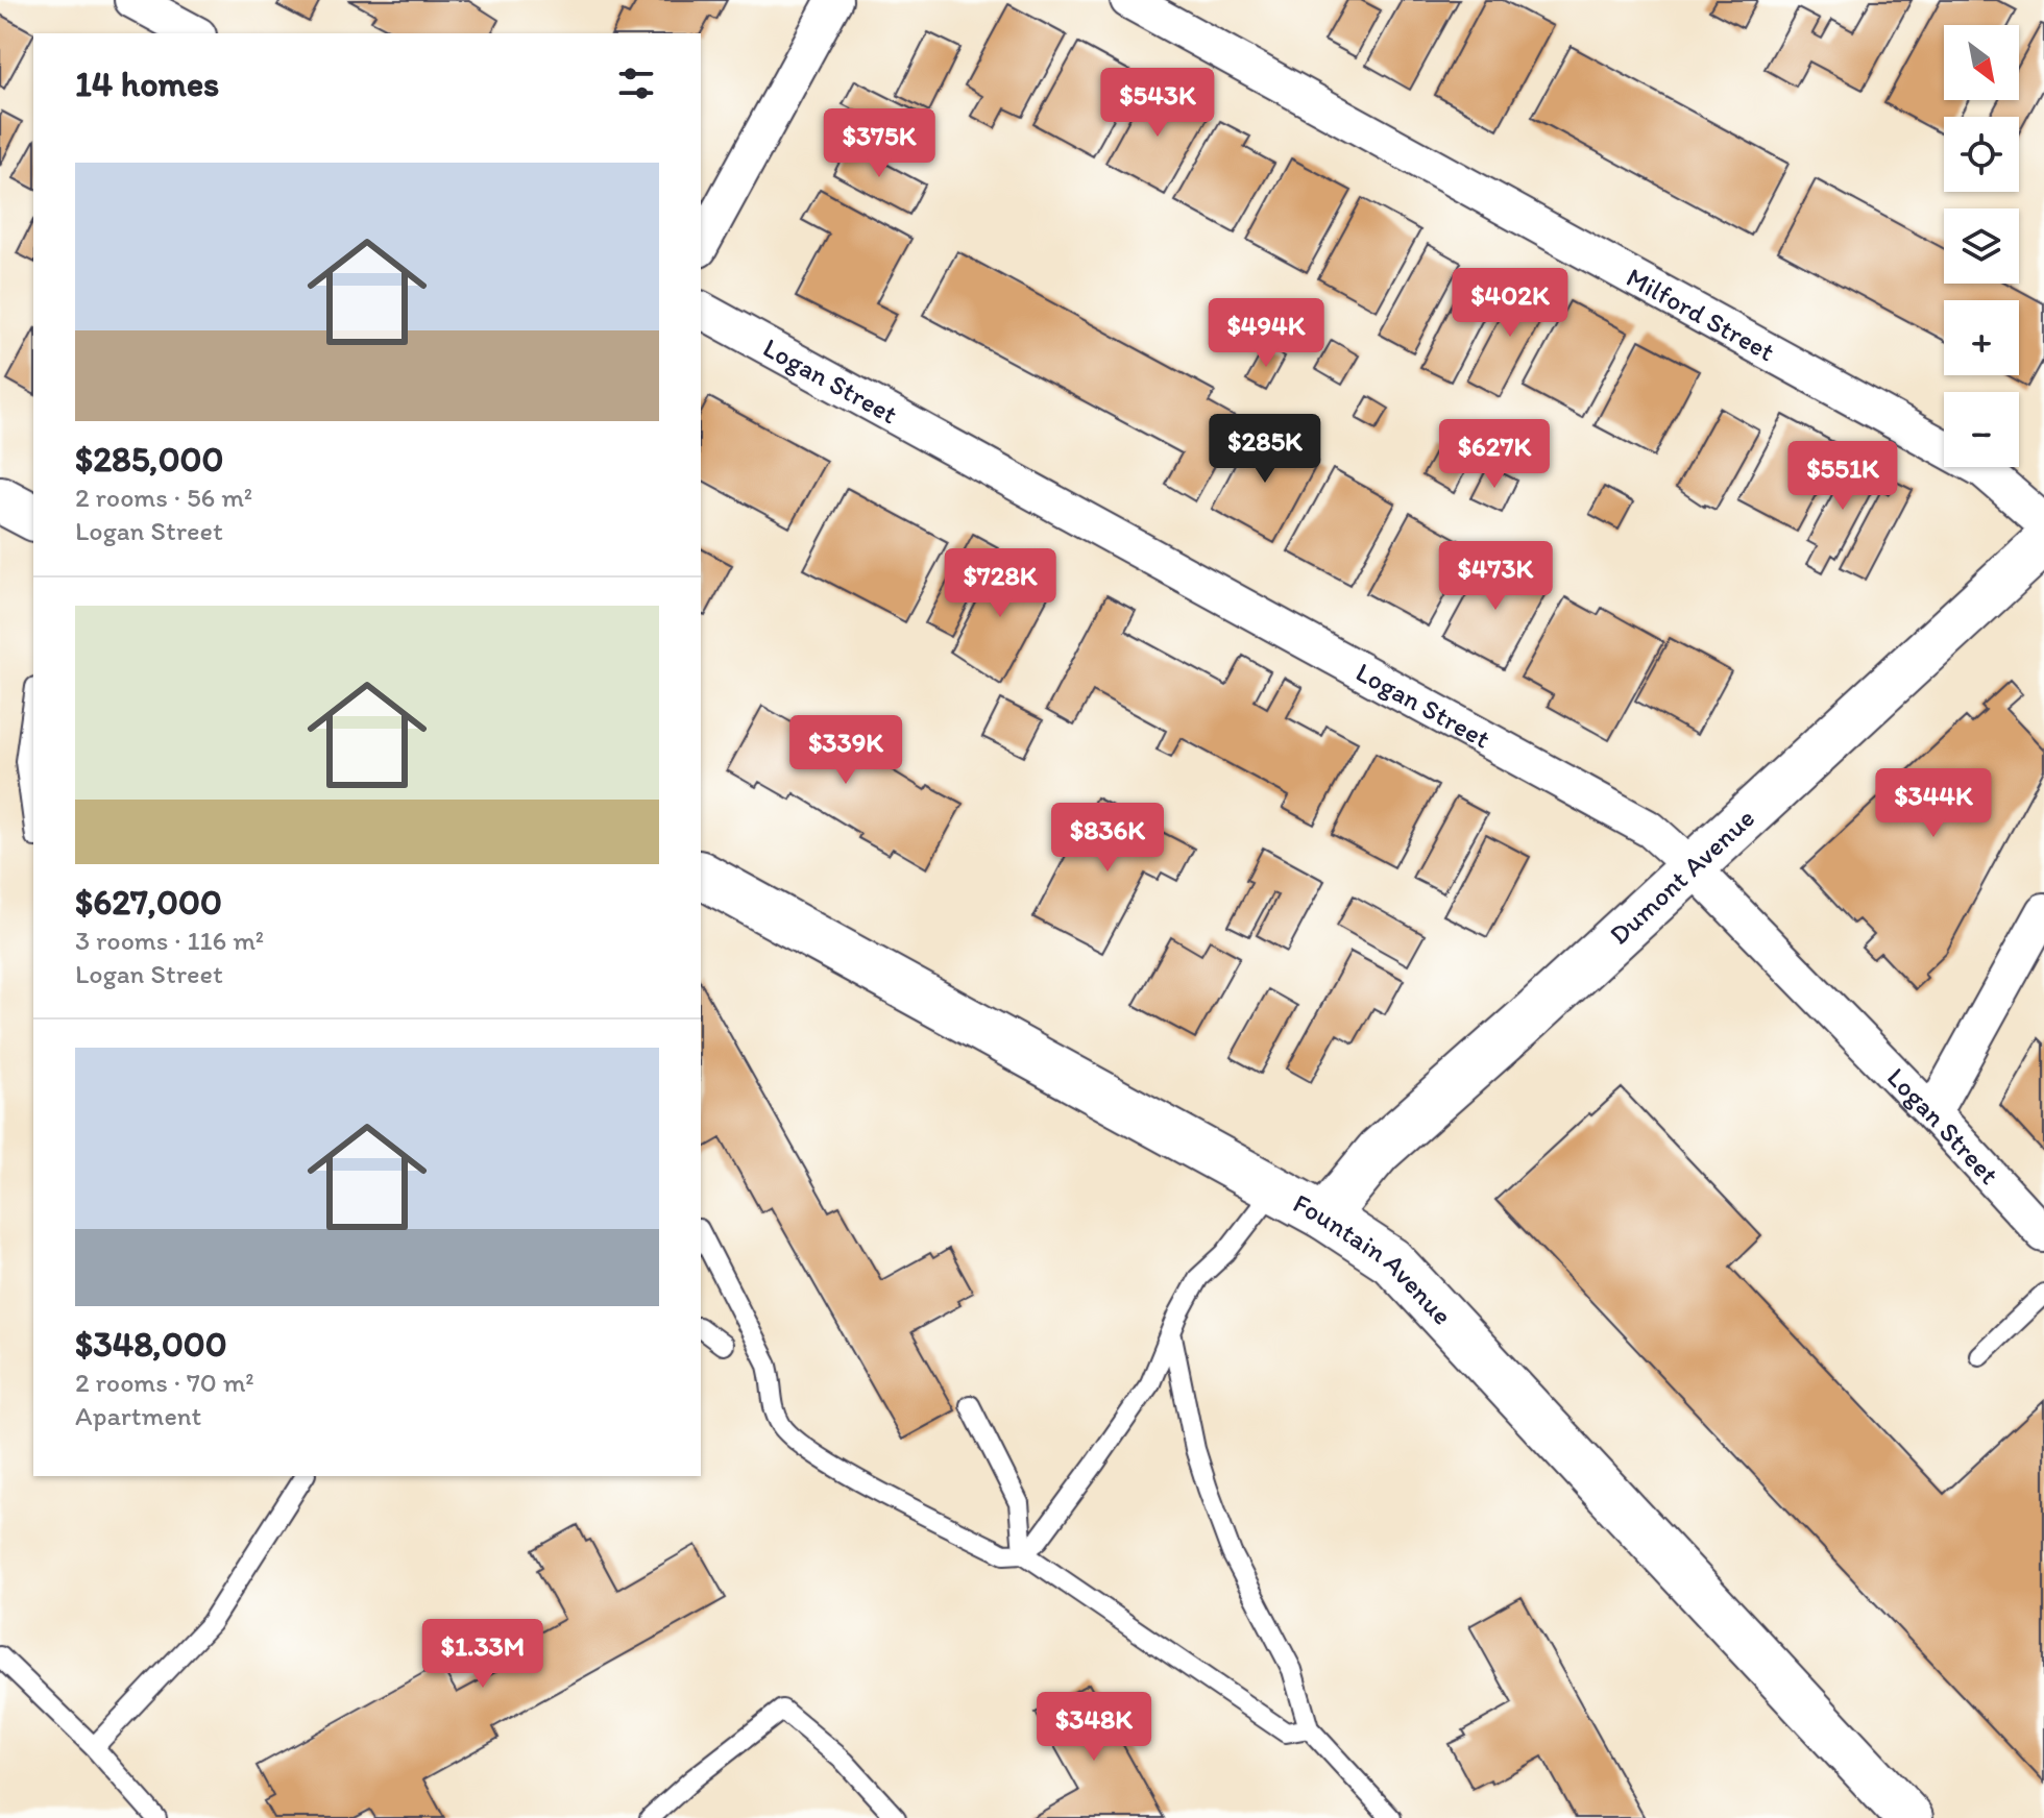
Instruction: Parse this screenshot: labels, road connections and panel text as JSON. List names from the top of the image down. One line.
{"streets":{"street":["Milford Street","Logan Street","Dumont Avenue","Fountain Avenue"]},"crossings":[["Logan Street","Dumont Avenue"],["Dumont Avenue","Fountain Avenue"]],"north":"bottom right","page":{"map_buttons":["+","−"],"heading":"14 homes","price":["$543K","$375K","$402K","$494K","$285K","$627K","$551K","$473K","$728K","$339K","$344K","$836K","$1.33M","$348K"],"list":[{"name":"$285,000","note":"2 rooms · 56 m² · Logan Street"},{"name":"$627,000","note":"3 rooms · 116 m² · Logan Street"},{"name":"$348,000","note":"2 rooms · 70 m² · Apartment"}]}}
